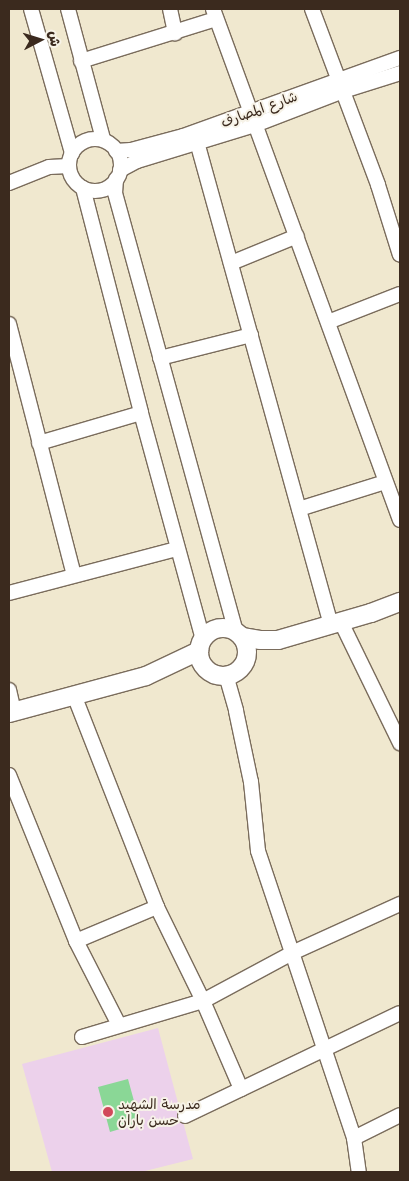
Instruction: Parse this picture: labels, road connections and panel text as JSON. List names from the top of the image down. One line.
{"streets":{"street":["شارع المصارف"]},"places":["مدرسة الشهيد حسن باران"],"north":"right"}
